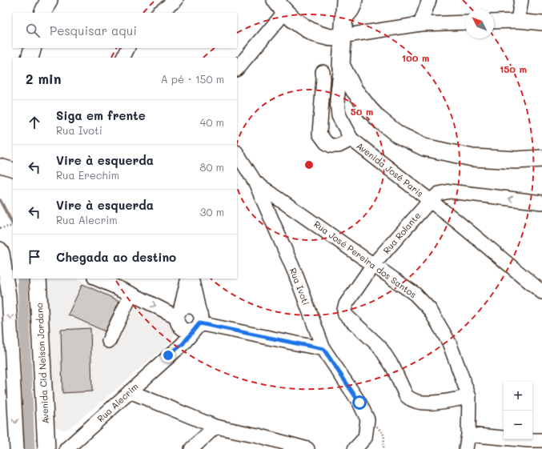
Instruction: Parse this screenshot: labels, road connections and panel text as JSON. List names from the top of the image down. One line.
{"streets":{"main road":["Avenida Cid Nelson Jordano"],"street":["Avenida José Paris","Rua Rolante","Rua José Pereira dos Santos","Rua Ivoti","Rua Alecrim"]},"crossings":[["Avenida José Paris","Rua Rolante"],["Rua Rolante","Rua José Pereira dos Santos"],["Rua José Pereira dos Santos","Rua Ivoti"]],"one_way":["Avenida José Paris"],"north":"top left","page":{"search":"Pesquisar aqui","heading":["2 min","A pé · 150 m"],"list":[["Siga em frente","Rua Ivoti","40 m"],["Vire à esquerda","Rua Erechim","80 m"],["Vire à esquerda","Rua Alecrim","30 m"],"Chegada ao destino"],"map_buttons":["+","−"]},"rings":["100 m","150 m","50 m"]}
